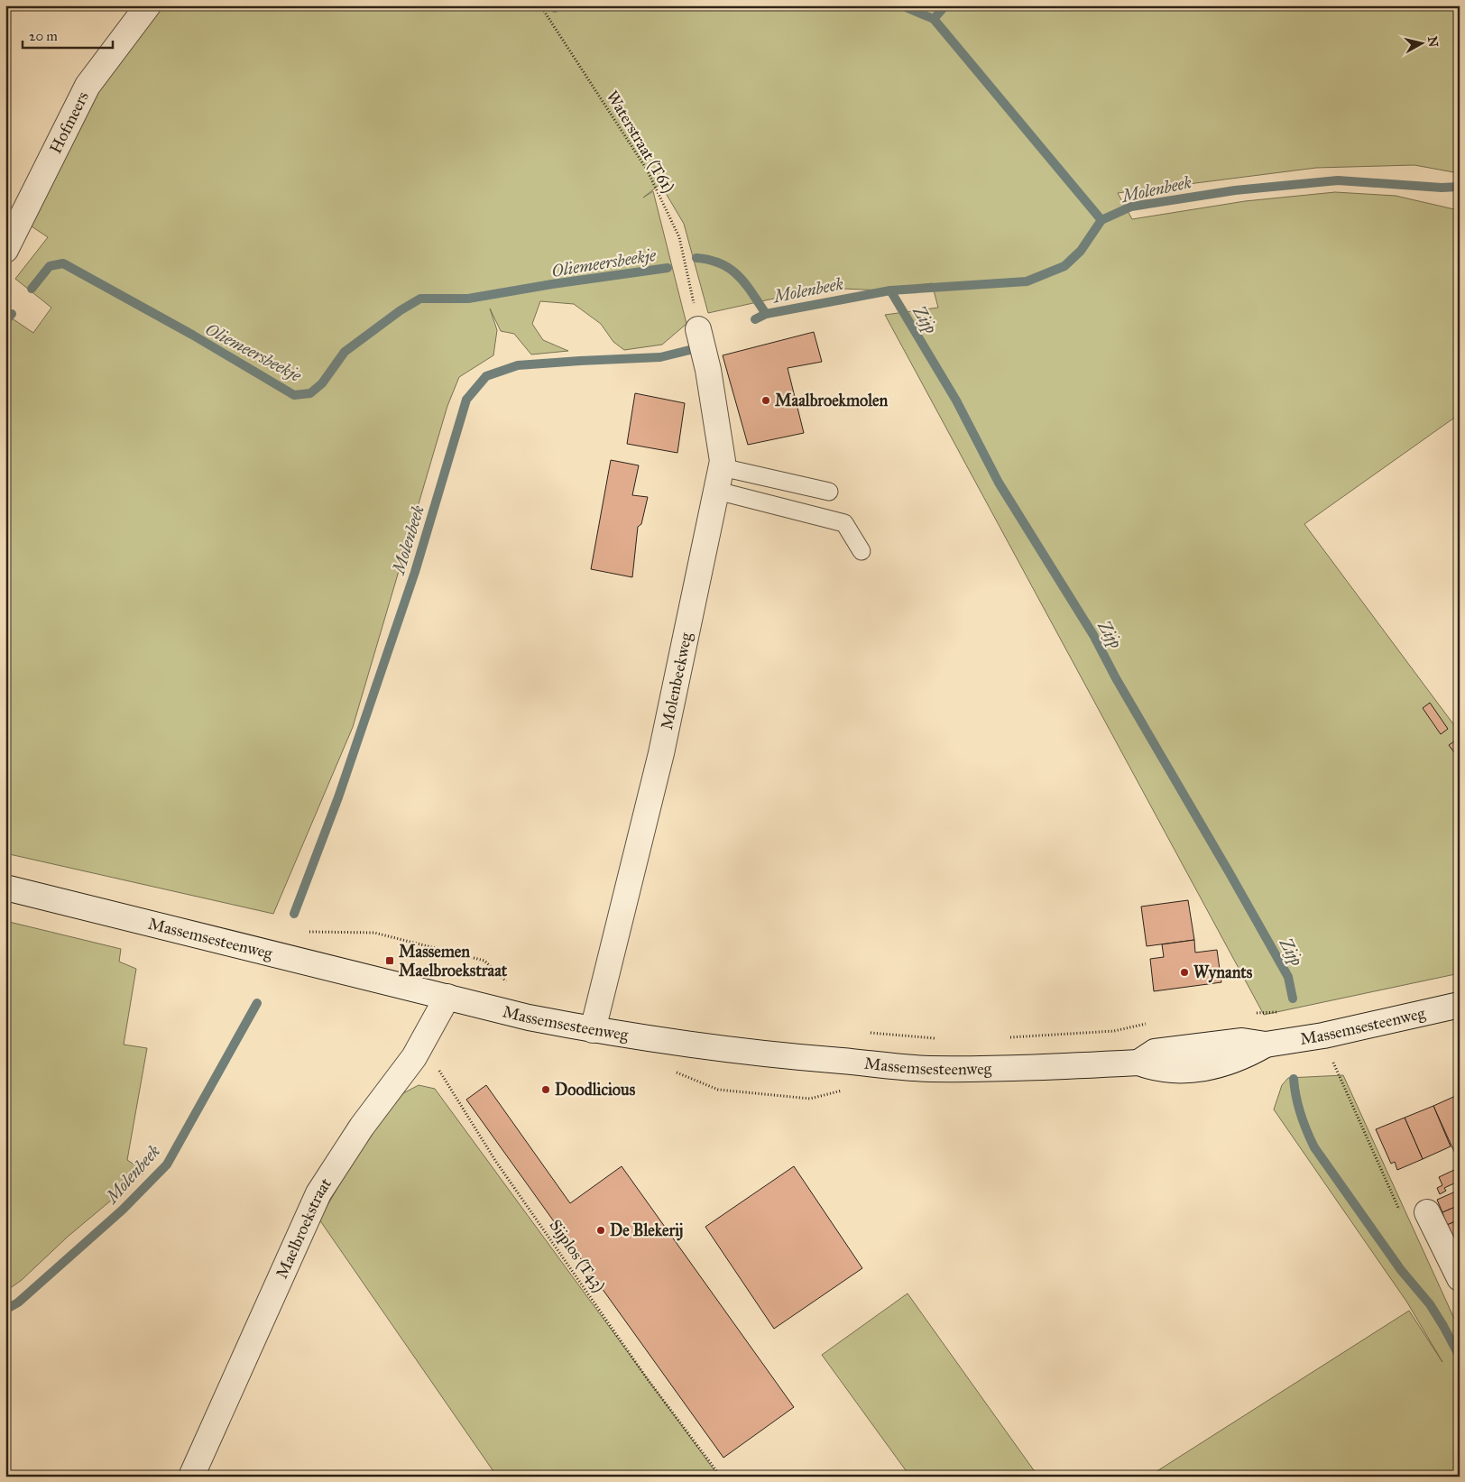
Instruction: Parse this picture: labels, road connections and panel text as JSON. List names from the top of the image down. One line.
{"streets":{"street":["Hofmeers","Molenbeekweg","Massemsesteenweg","Maelbroekstraat"],"path":["Waterstraat (T61)","Sijplos (T43)"]},"crossings":[["Waterstraat (T61)","Molenbeekweg"],["Molenbeekweg","Massemsesteenweg"],["Massemsesteenweg","Maelbroekstraat"],["Maelbroekstraat","Sijplos (T43)"]],"water":["Molenbeek","Oliemeersbeekje","Zijp"],"places":{"other":["Maalbroekmolen","Wynants","Doodlicious","De Blekerij"],"transit":["Massemen Maelbroekstraat"]},"scale_bar":"20 m","north":"right"}
